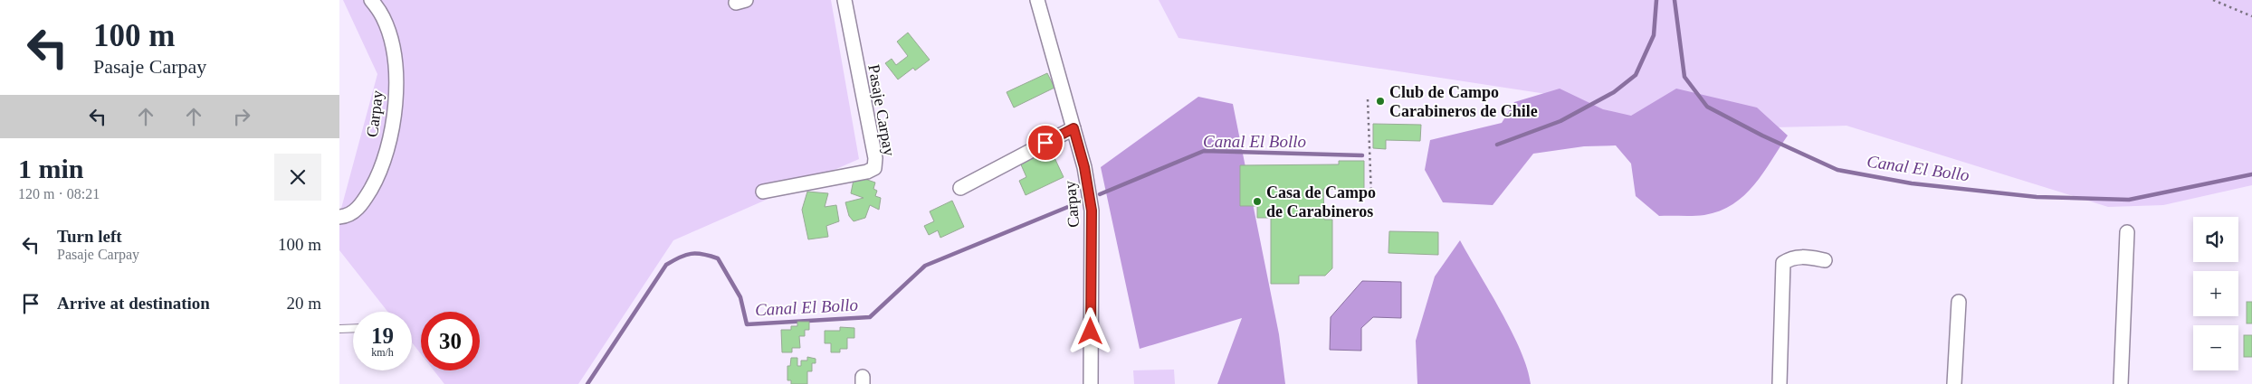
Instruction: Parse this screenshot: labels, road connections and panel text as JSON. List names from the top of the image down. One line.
{"streets":{"street":["Pasaje Carpay","Carpay"]},"water":["Canal El Bollo"],"places":["Club de Campo Carabineros de Chile","Casa de Campo de Carabineros"],"page":{"turn":["100 m","Pasaje Carpay"],"heading":["1 min","120 m · 08:21"],"list":[{"name":"Turn left","note":"Pasaje Carpay","value":"100 m"},{"name":"Arrive at destination","value":"20 m"}],"map_buttons":["+","−"],"speed":"19 km/h","limit":"30"}}
